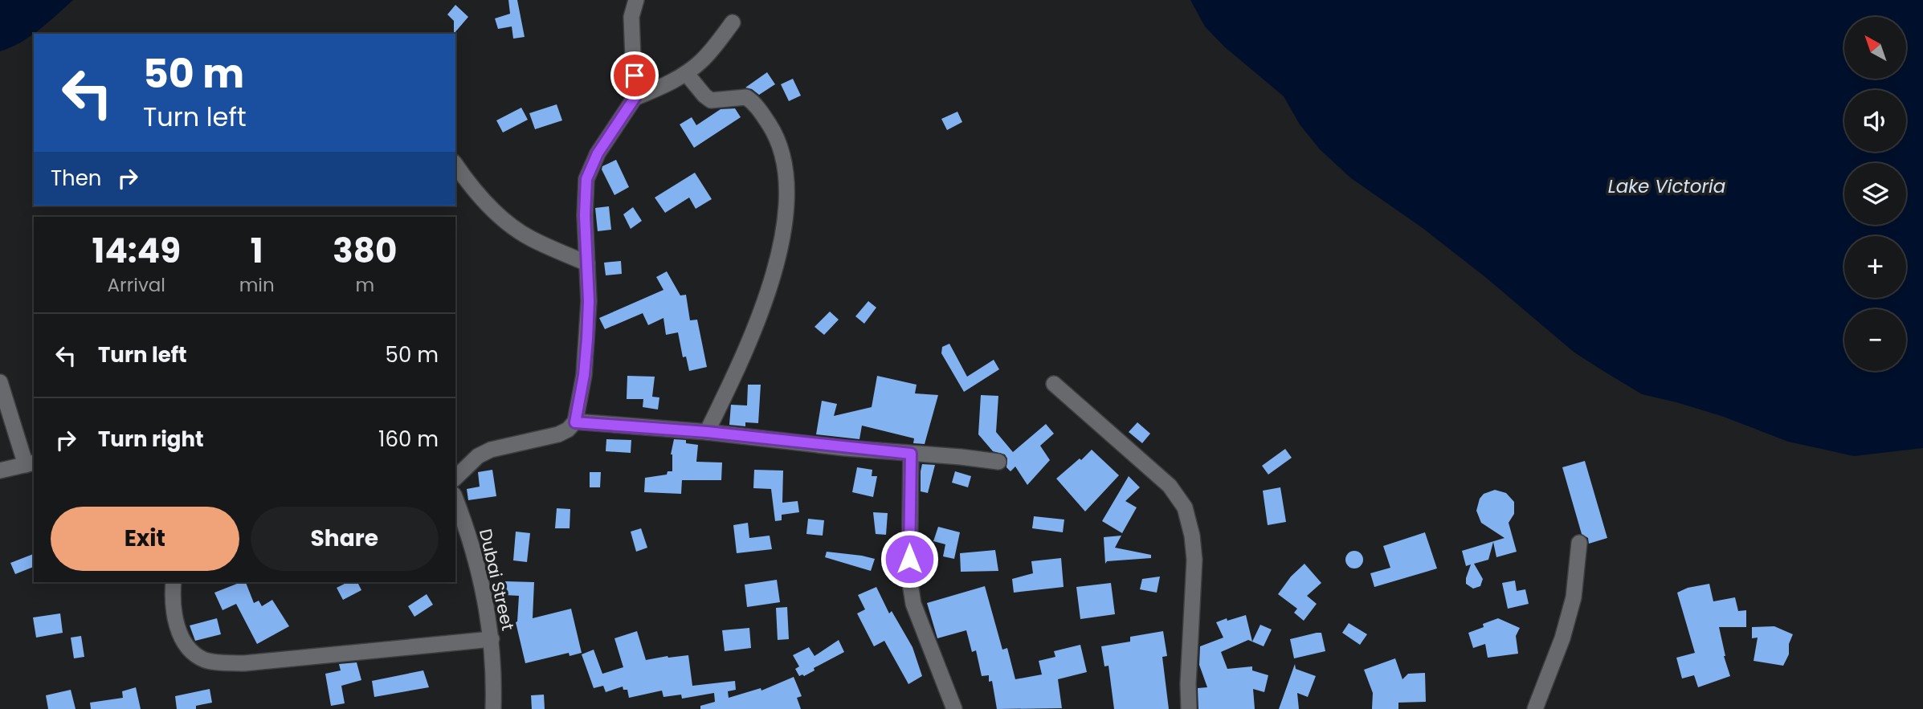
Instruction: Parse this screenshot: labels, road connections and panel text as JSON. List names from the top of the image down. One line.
{"streets":{"street":["Dubai Street"]},"water":["Lake Victoria"],"north":"top left","page":{"map_buttons":["+","−"],"turn":["50 m","Turn left"],"then":"Then","eta":["14:49","Arrival","1","min","380","m"],"list":[{"name":"Turn left","value":"50 m"},{"name":"Turn right","value":"160 m"}],"buttons":["Exit","Share"]}}
